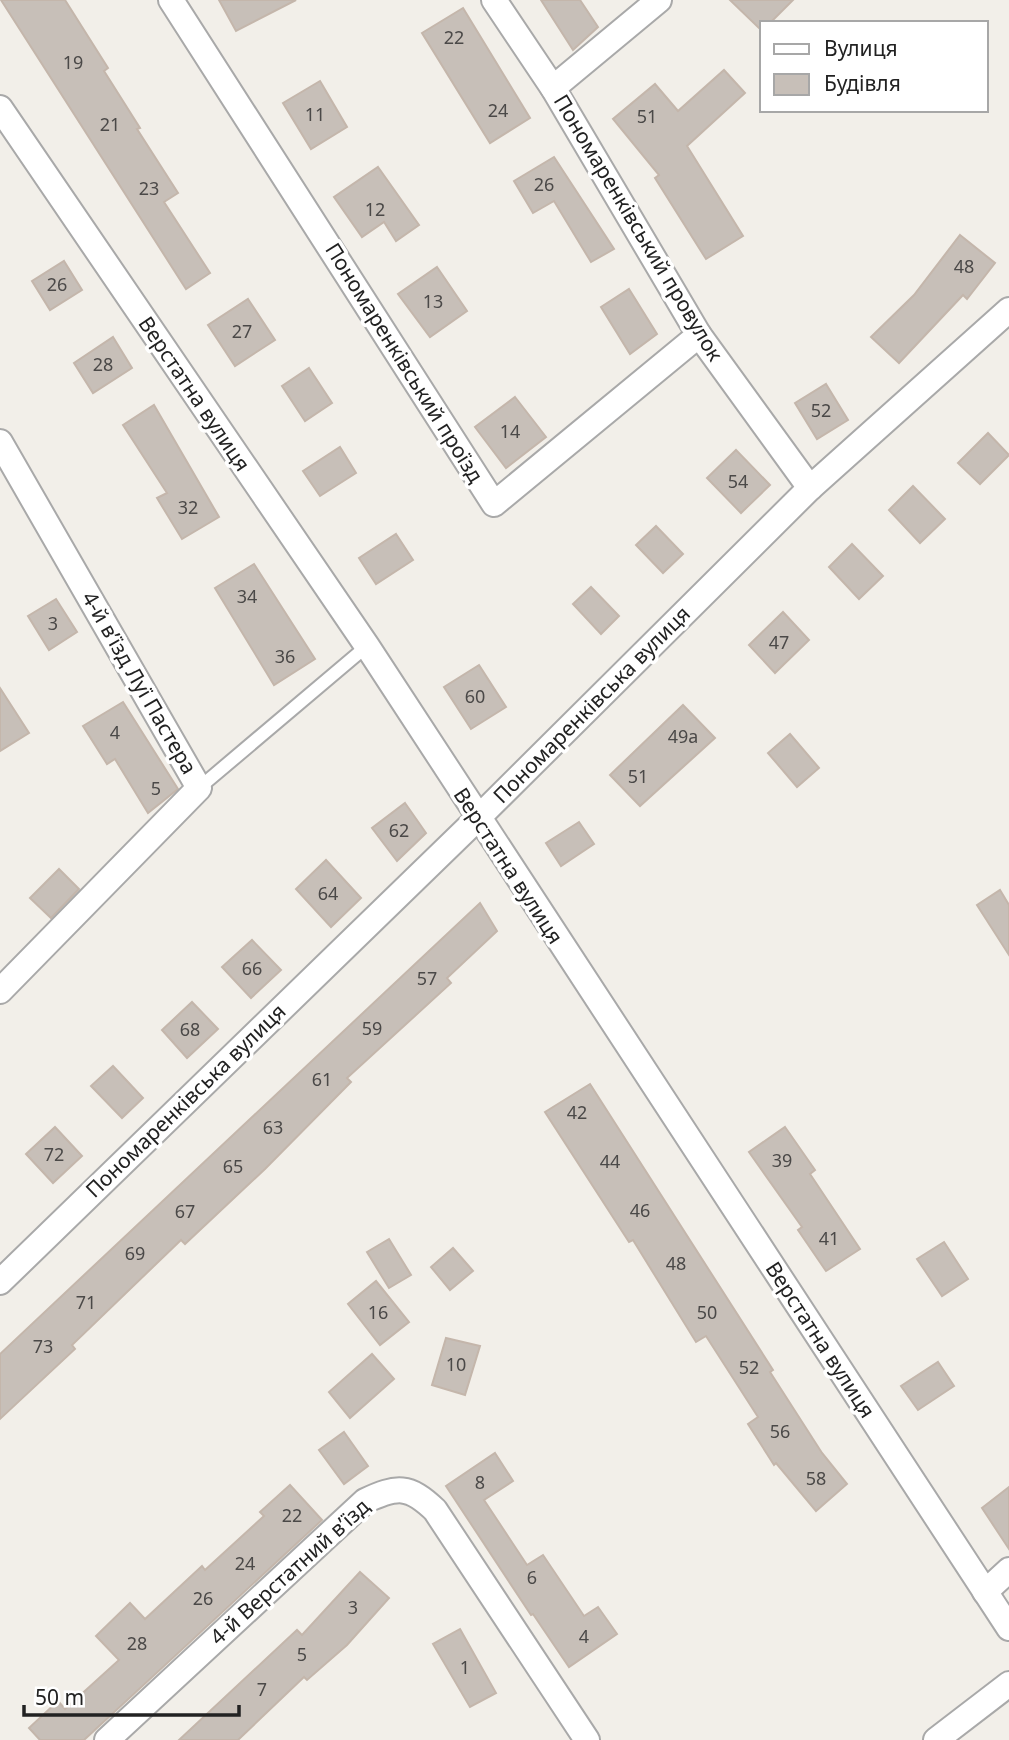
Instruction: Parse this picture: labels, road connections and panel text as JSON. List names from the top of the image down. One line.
{"streets":{"street":["Пономаренківський провулок","Пономаренківський проїзд","Верстатна вулиця","4-й в’їзд Луї Пастера","Пономаренківська вулиця","4-й Верстатний в’їзд"]},"crossings":[["Пономаренківський провулок","Пономаренківський проїзд"],["Пономаренківський провулок","Пономаренківська вулиця"],["Верстатна вулиця","Пономаренківська вулиця"]],"house_numbers":["22","19","24","11","51","21","26","23","12","48","26","13","27","28","52","14","54","32","34","3","47","36","60","4","49а","51","5","62","64","66","57","59","68","61","42","63","72","39","44","65","46","67","41","69","48","71","16","50","73","10","52","56","58","8","22","24","6","26","3","4","28","5","1","7"],"legend":["Вулиця","Будівля"],"scale_bar":"50 m"}
